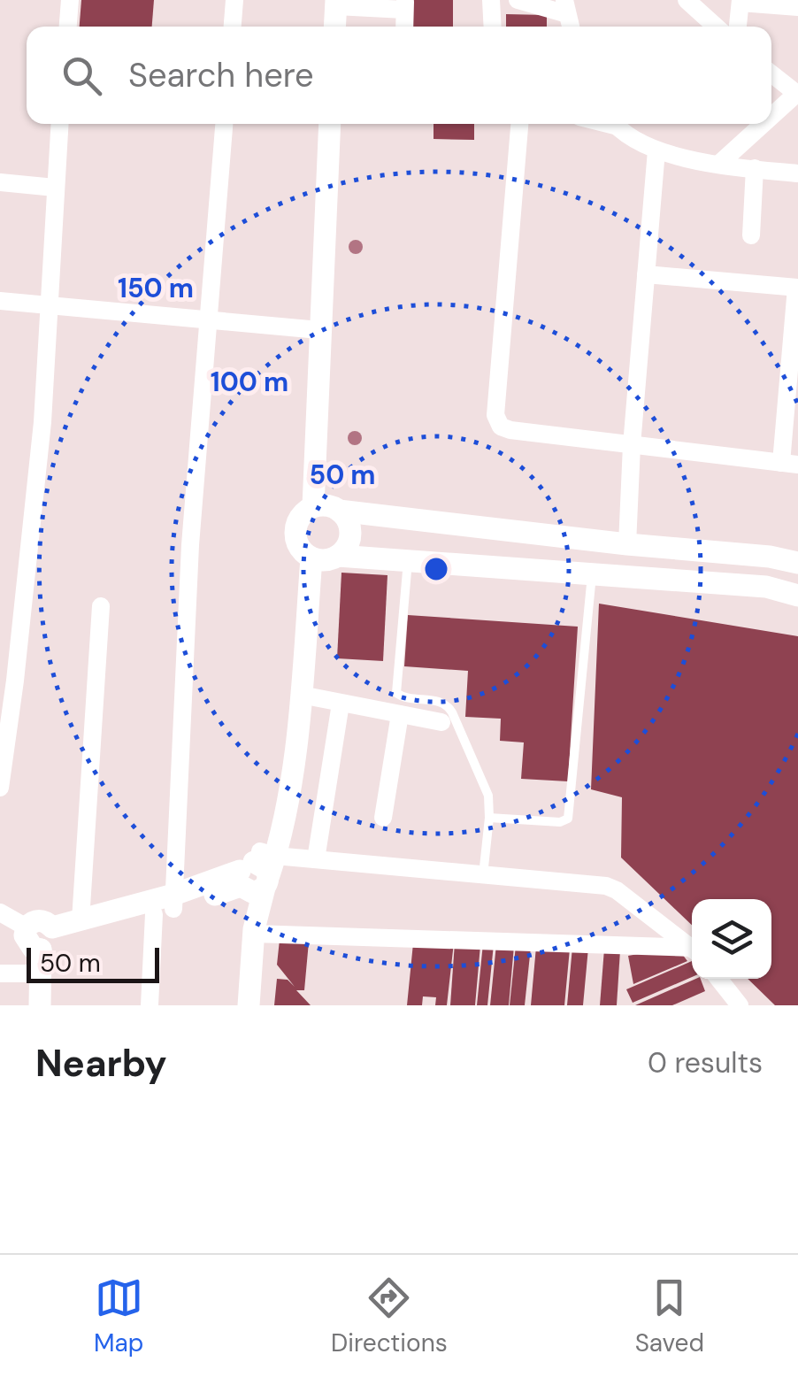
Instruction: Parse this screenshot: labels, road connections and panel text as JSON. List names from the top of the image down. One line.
{"scale_bar":"50 m","page":{"search":"Search here","scale":"50 m","heading":["Nearby","0 results"],"nav":["Map","Directions","Saved"]},"rings":["150 m","100 m","50 m"]}
